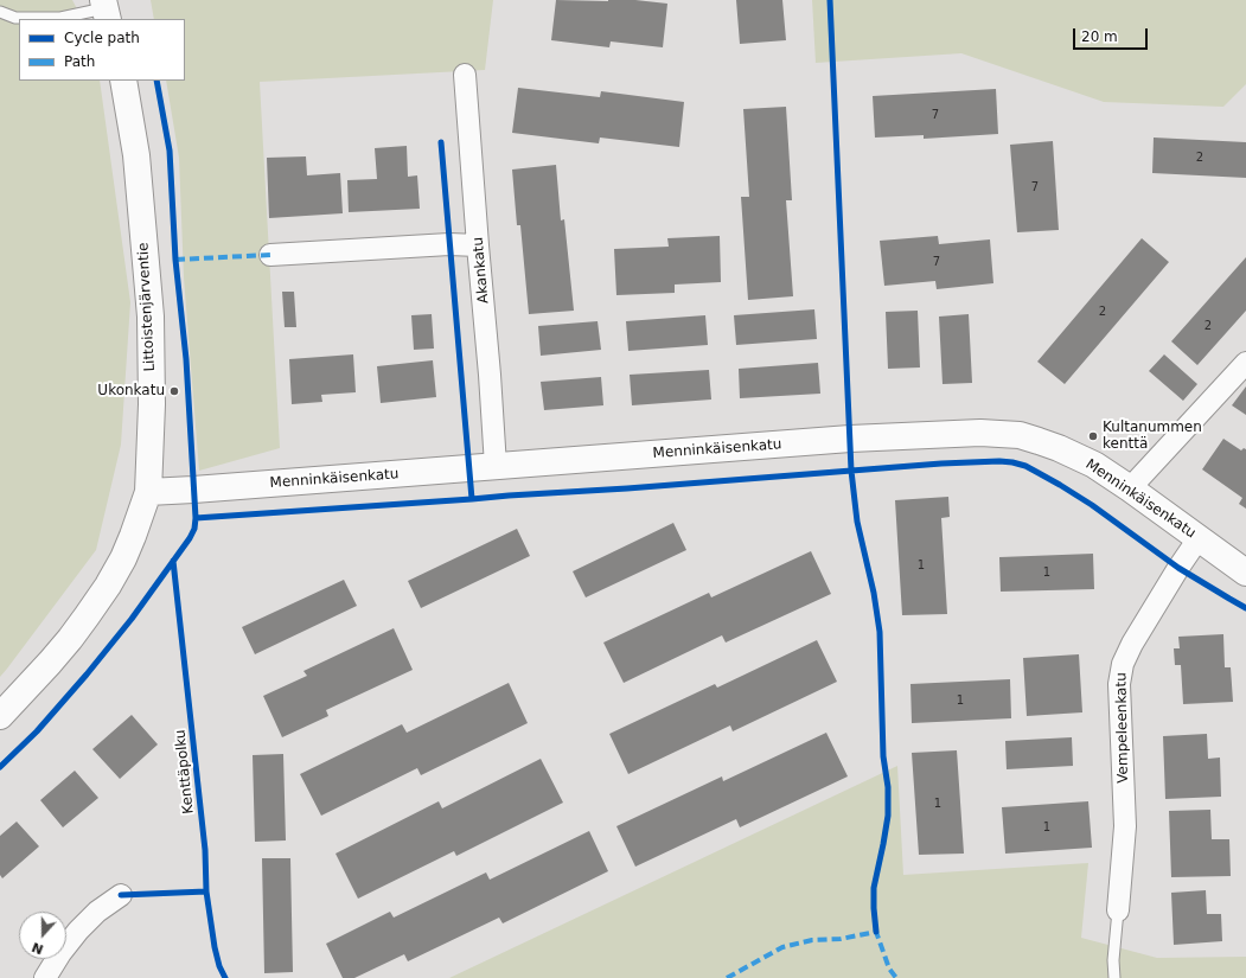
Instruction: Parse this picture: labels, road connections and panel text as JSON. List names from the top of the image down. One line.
{"streets":{"street":["Akankatu","Littoistenjärventie","Menninkäisenkatu","Vempeleenkatu"],"cycle path":["Kenttäpolku"]},"crossings":[["Akankatu","Menninkäisenkatu"],["Littoistenjärventie","Menninkäisenkatu"],["Menninkäisenkatu","Vempeleenkatu"]],"places":["Ukonkatu","Kultanummen kenttä"],"house_numbers":["7","2","7","7","2","2","1","1","1","1","1"],"legend":["Cycle path","Path"],"scale_bar":"20 m","north":"bottom"}
